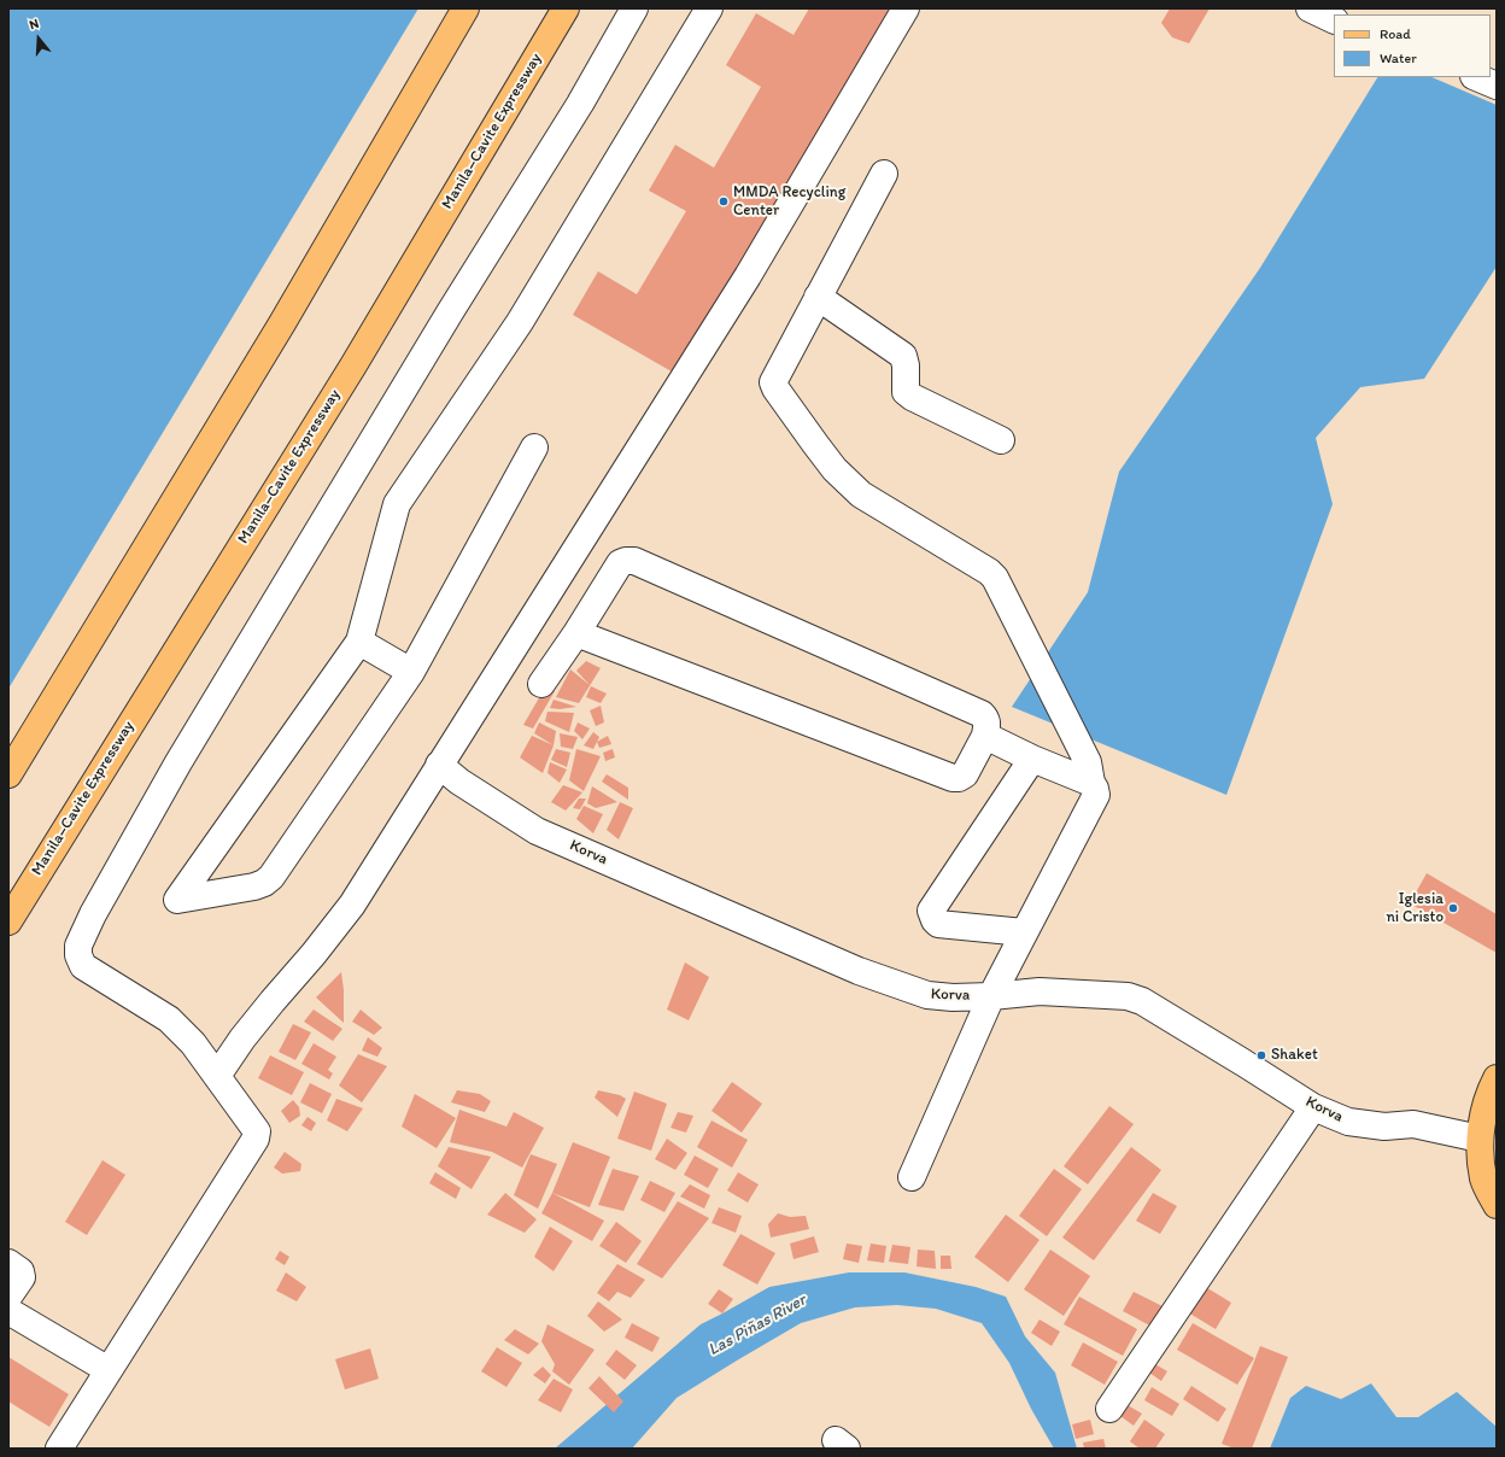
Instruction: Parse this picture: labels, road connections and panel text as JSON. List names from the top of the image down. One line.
{"streets":{"main road":["Manila–Cavite Expressway"],"street":["Korva"]},"water":["Las Piñas River"],"places":["MMDA Recycling Center","Iglesia ni Cristo","Shaket"],"legend":["Road","Water"],"north":"top"}
